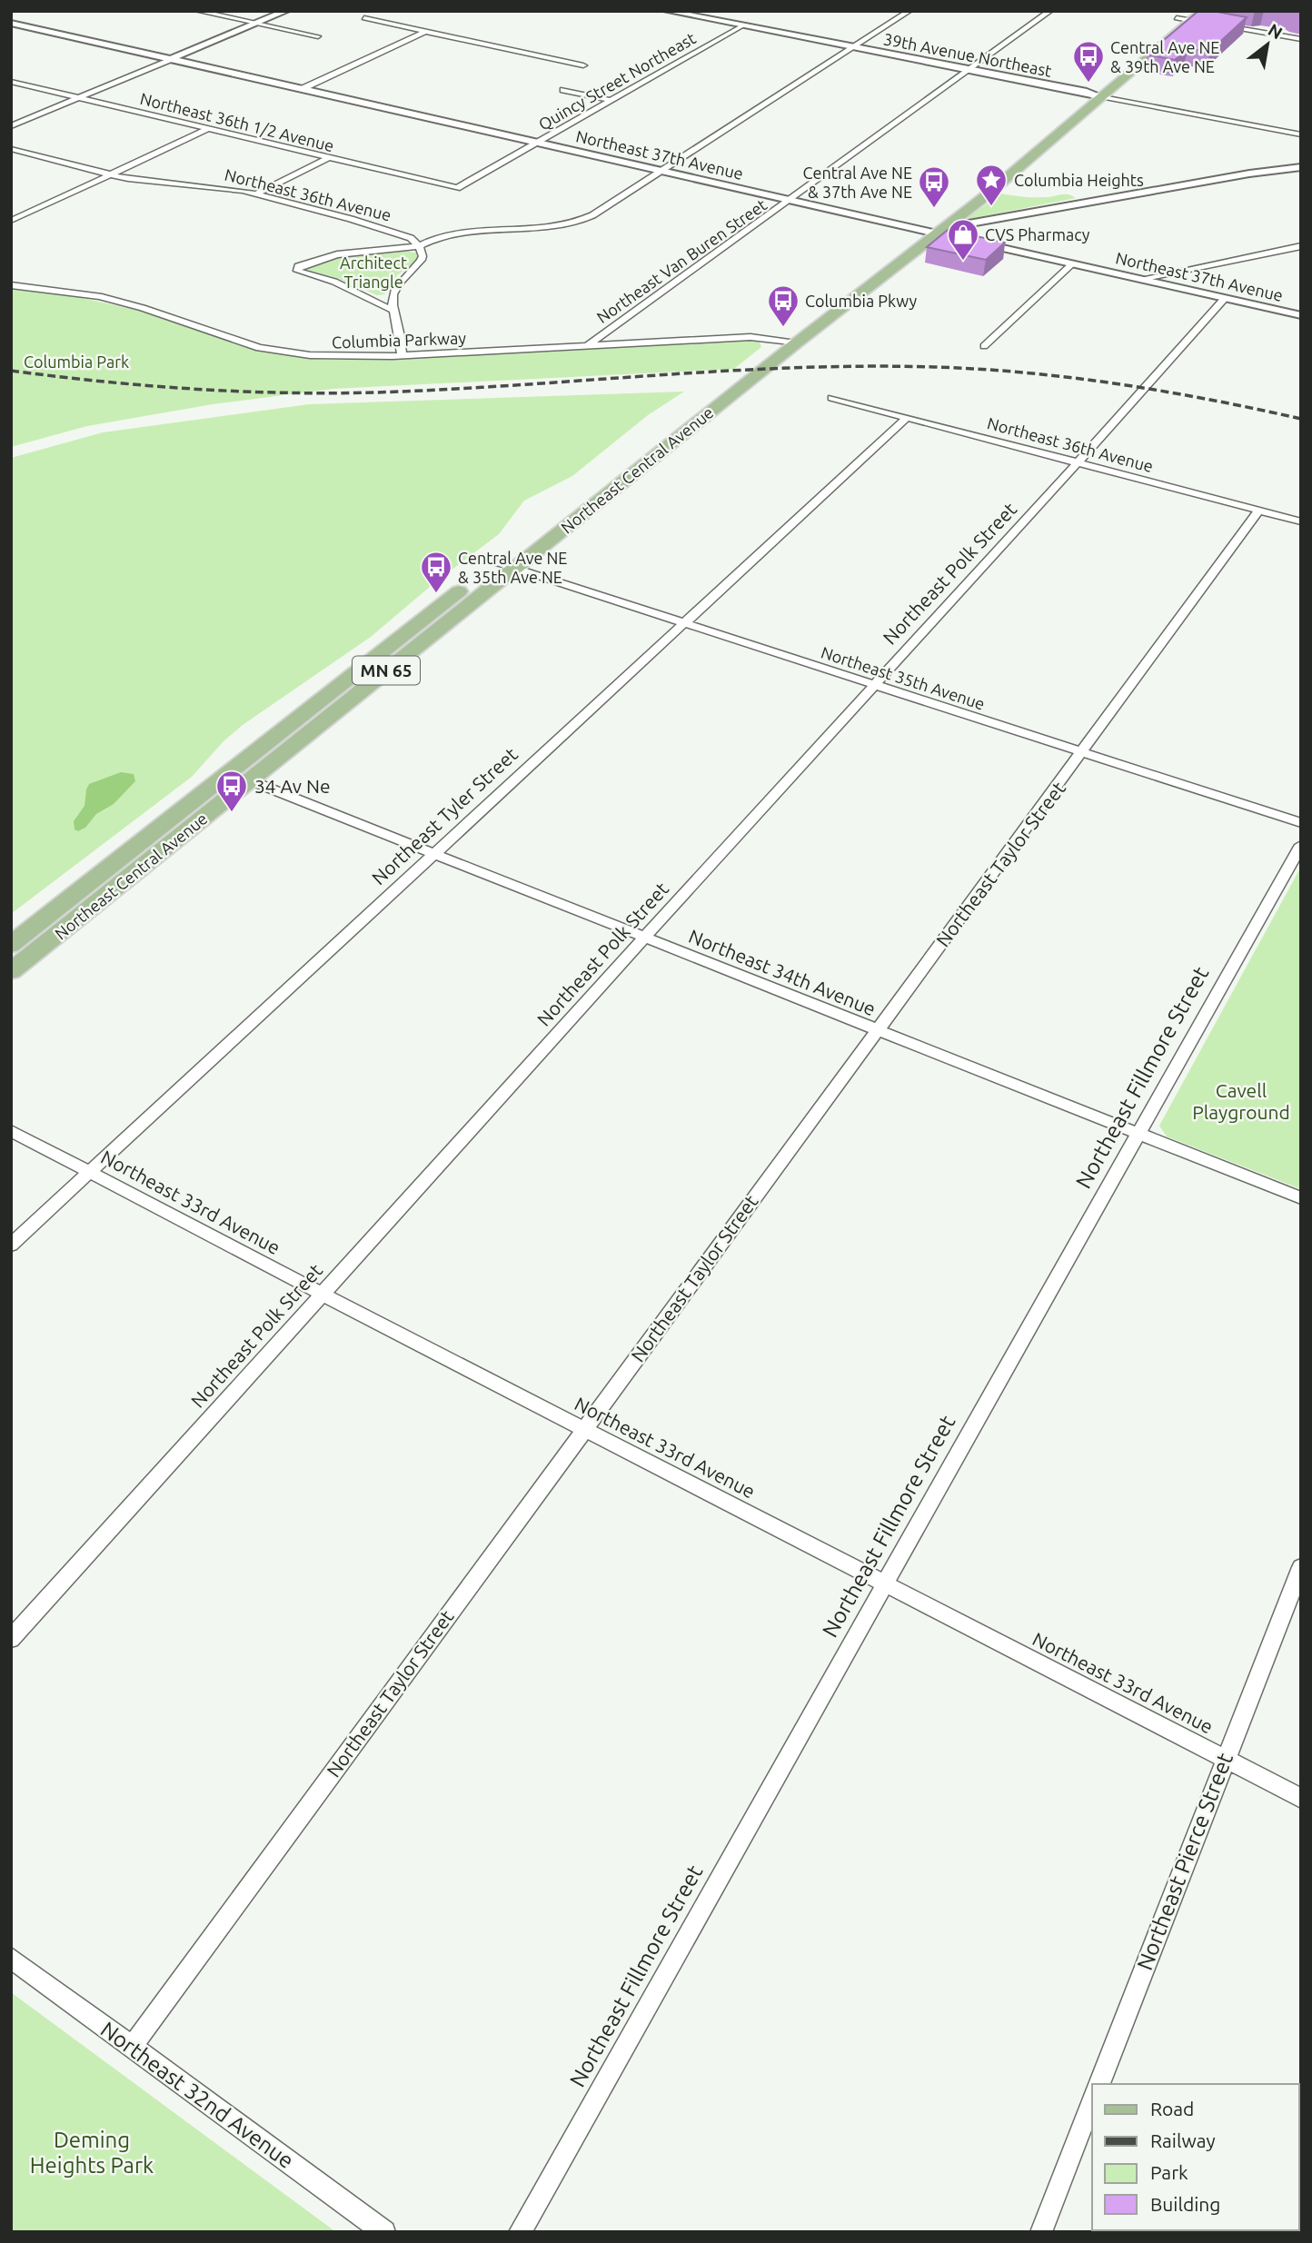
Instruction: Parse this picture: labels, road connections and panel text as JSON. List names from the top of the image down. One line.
{"streets":{"main road":["Northeast Central Avenue","MN 65"],"street":["39th Avenue Northeast","Quincy Street Northeast","Northeast 36th 1/2 Avenue","Northeast 37th Avenue","Northeast 36th Avenue","Northeast Van Buren Street","Columbia Parkway","Northeast Polk Street","Northeast 35th Avenue","Northeast Tyler Street","Northeast Taylor Street","Northeast 34th Avenue","Northeast Fillmore Street","Northeast 33rd Avenue","Northeast Pierce Street","Northeast 32nd Avenue"]},"crossings":[["39th Avenue Northeast","Quincy Street Northeast"],["39th Avenue Northeast","Northeast Van Buren Street"],["39th Avenue Northeast","MN 65"],["Quincy Street Northeast","Northeast 36th 1/2 Avenue"],["Quincy Street Northeast","Northeast 37th Avenue"],["Northeast 37th Avenue","Northeast Van Buren Street"],["Northeast 37th Avenue","Northeast Central Avenue"],["Northeast 37th Avenue","Northeast Polk Street"],["Northeast 37th Avenue","MN 65"],["Northeast 36th Avenue","Northeast Polk Street"],["Northeast 36th Avenue","Northeast Tyler Street"],["Northeast 36th Avenue","Northeast Taylor Street"],["Northeast Van Buren Street","Columbia Parkway"],["Columbia Parkway","Northeast Central Avenue"],["Northeast Central Avenue","MN 65"],["Northeast Central Avenue","Northeast 35th Avenue"],["Northeast Central Avenue","Northeast 34th Avenue"],["Northeast Polk Street","Northeast 35th Avenue"],["Northeast Polk Street","Northeast 34th Avenue"],["Northeast Polk Street","Northeast 33rd Avenue"],["Northeast 35th Avenue","Northeast Tyler Street"],["Northeast 35th Avenue","Northeast Taylor Street"],["Northeast Tyler Street","Northeast 34th Avenue"],["Northeast Tyler Street","Northeast 33rd Avenue"],["Northeast Taylor Street","Northeast 34th Avenue"],["Northeast Taylor Street","Northeast 33rd Avenue"],["Northeast Taylor Street","Northeast 32nd Avenue"],["Northeast 34th Avenue","Northeast Fillmore Street"],["Northeast Fillmore Street","Northeast 33rd Avenue"],["Northeast 33rd Avenue","Northeast Pierce Street"]],"parks":["Architect Triangle","Columbia Park","Cavell Playground","Deming Heights Park"],"places":{"bus stop":["Central Ave NE & 39th Ave NE","Central Ave NE & 37th Ave NE","Columbia Pkwy","Central Ave NE & 35th Ave NE","34 Av Ne"],"place":["Columbia Heights"],"shop":["CVS Pharmacy"]},"legend":["Road","Railway","Park","Building"],"north":"top right"}
